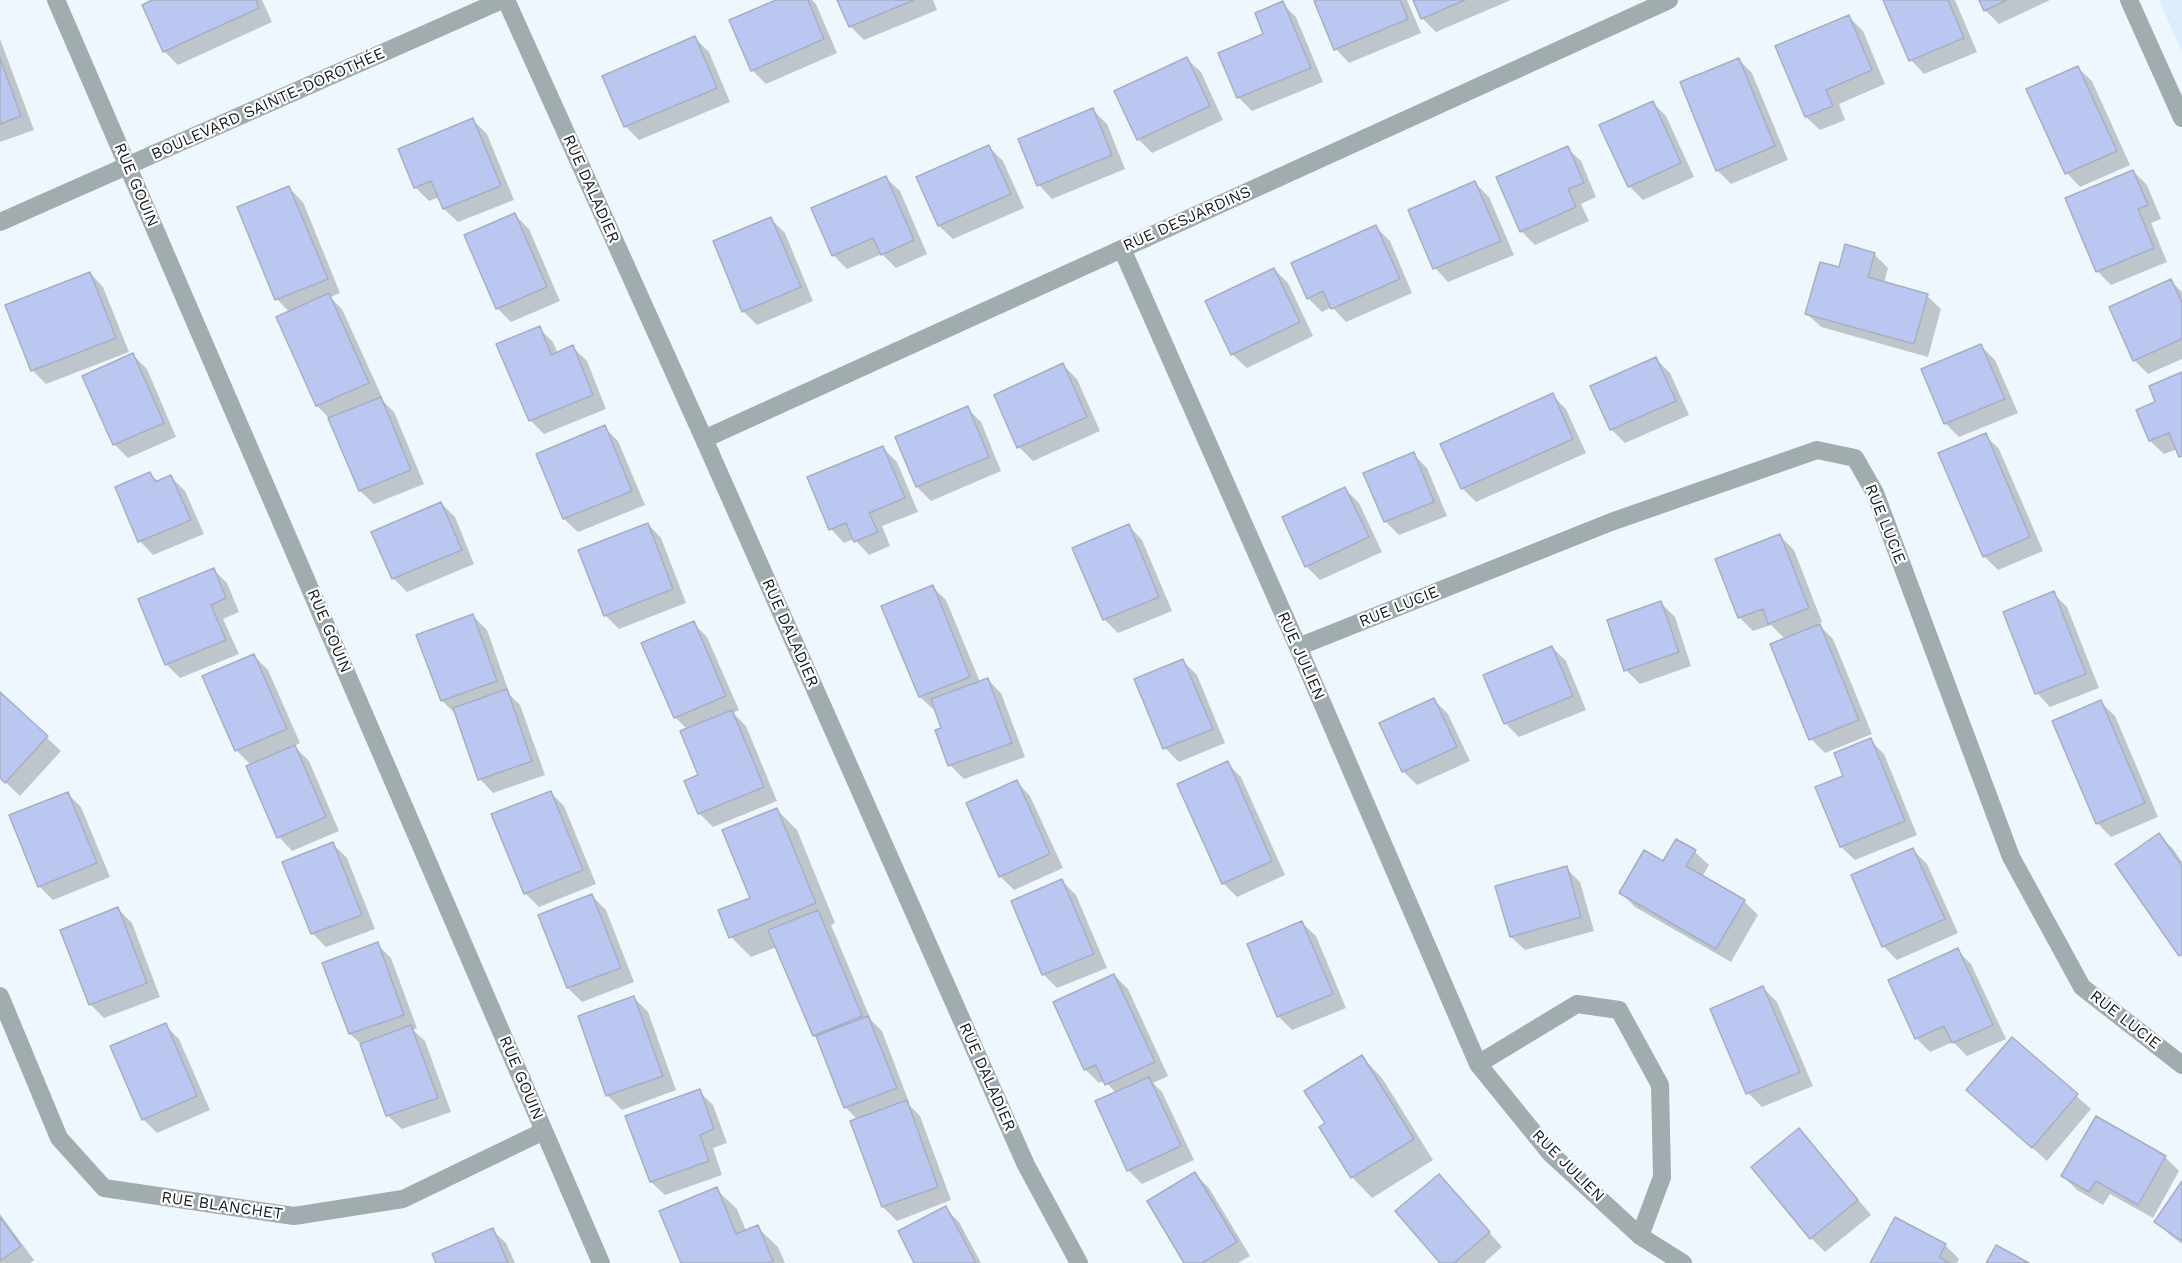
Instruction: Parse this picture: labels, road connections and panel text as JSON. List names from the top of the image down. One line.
{"streets":{"street":["BOULEVARD SAINTE-DOROTHÉE","RUE GOUIN","RUE DALADIER","RUE DESJARDINS","RUE LUCIE","RUE JULIEN","RUE BLANCHET"]},"crossings":[["BOULEVARD SAINTE-DOROTHÉE","RUE GOUIN"],["BOULEVARD SAINTE-DOROTHÉE","RUE DALADIER"],["RUE GOUIN","RUE BLANCHET"],["RUE DALADIER","RUE DESJARDINS"],["RUE DESJARDINS","RUE JULIEN"],["RUE LUCIE","RUE JULIEN"]]}
